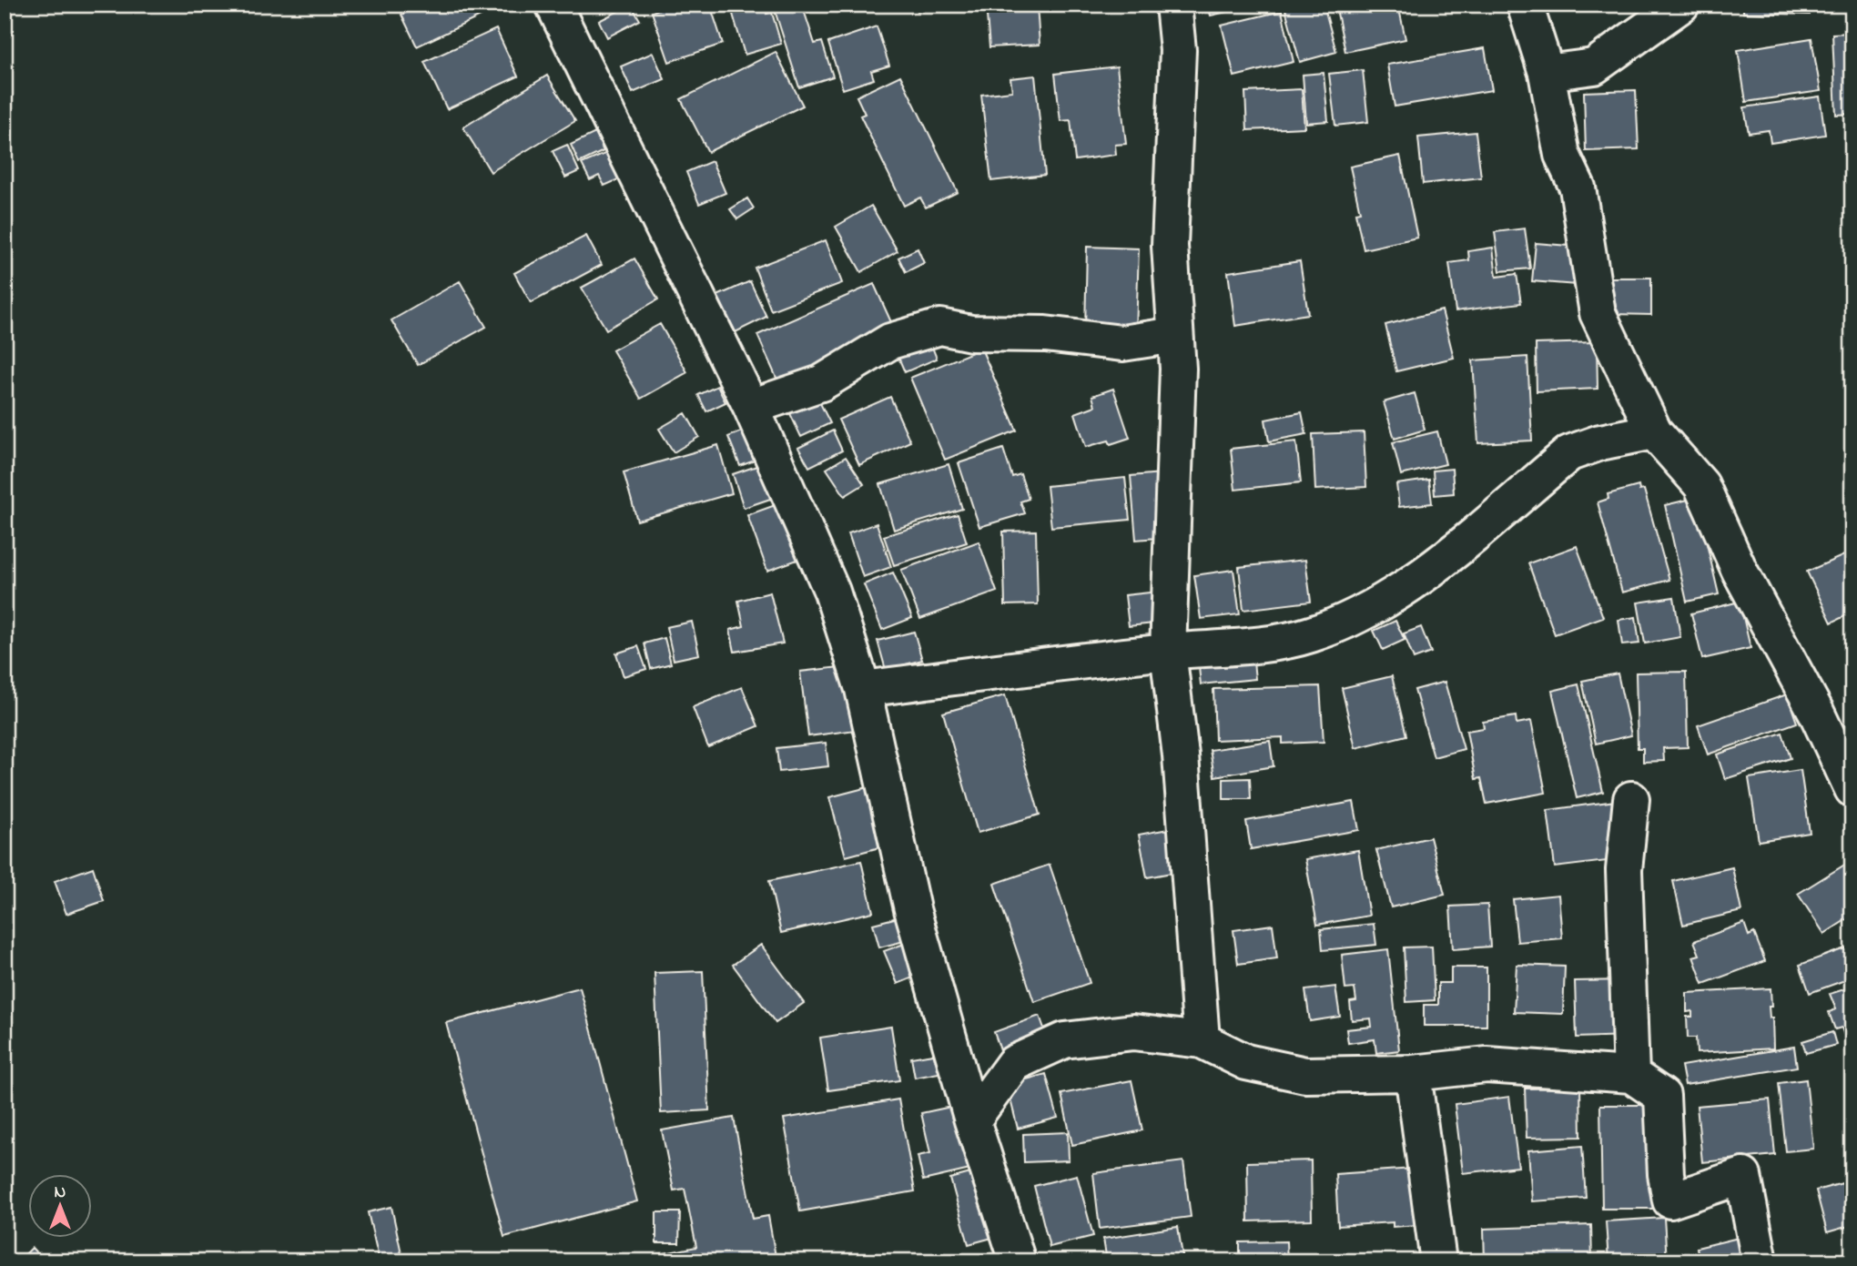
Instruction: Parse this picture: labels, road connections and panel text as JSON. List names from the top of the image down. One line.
{"north":"top"}
